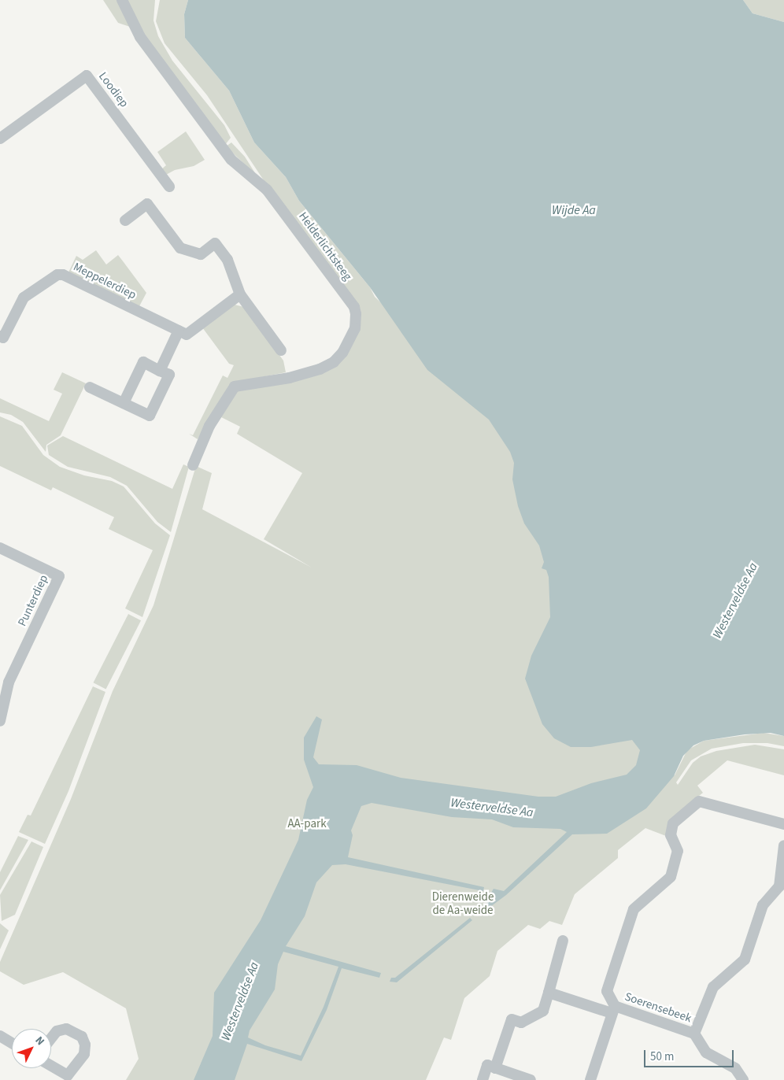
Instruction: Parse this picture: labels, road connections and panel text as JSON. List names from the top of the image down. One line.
{"streets":{"street":["Loodiep","Helderlichtsteeg","Meppelerdiep","Punterdiep","Soerensebeek"]},"water":["Wijde Aa","Westerveldse Aa"],"parks":["AA-park","Dierenweide de Aa-weide"],"scale_bar":"50 m","north":"top right"}
